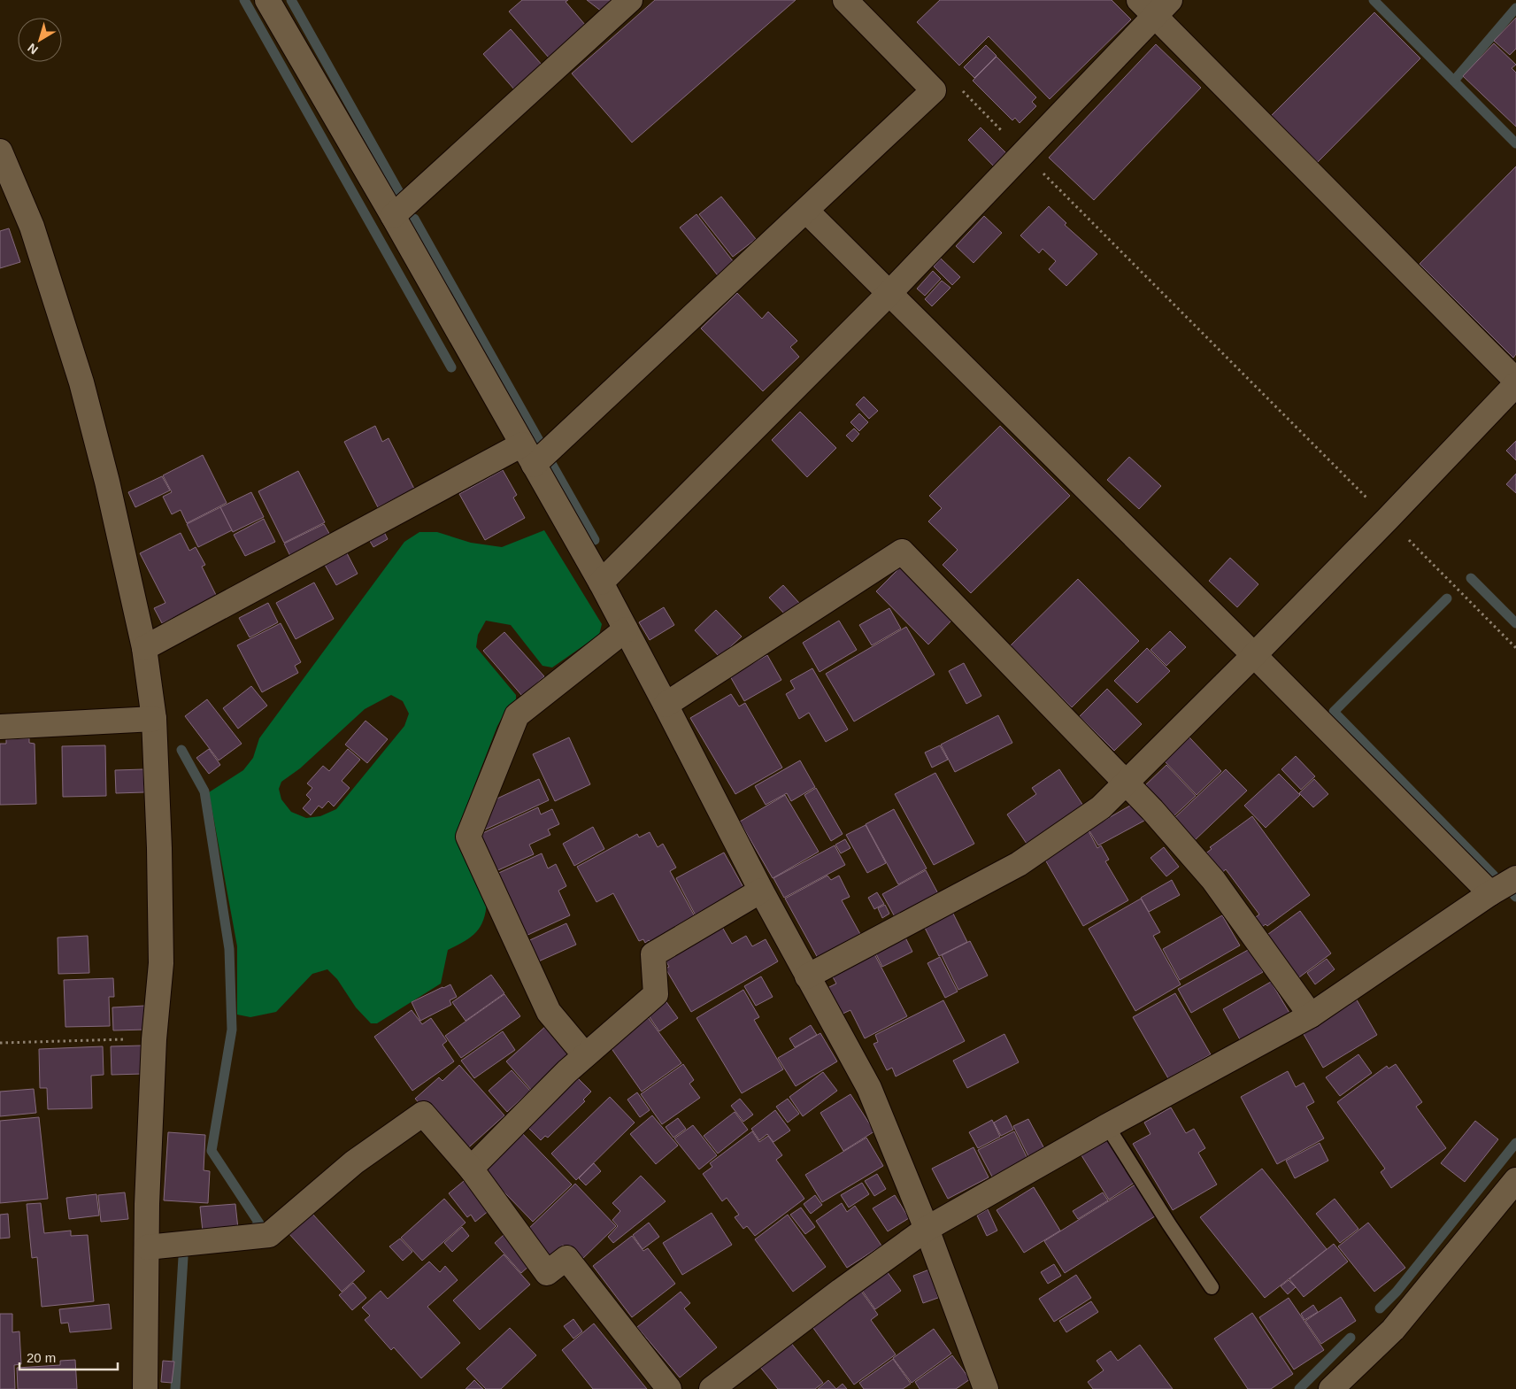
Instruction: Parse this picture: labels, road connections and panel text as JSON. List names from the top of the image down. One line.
{"scale_bar":"20 m","north":"bottom left"}
